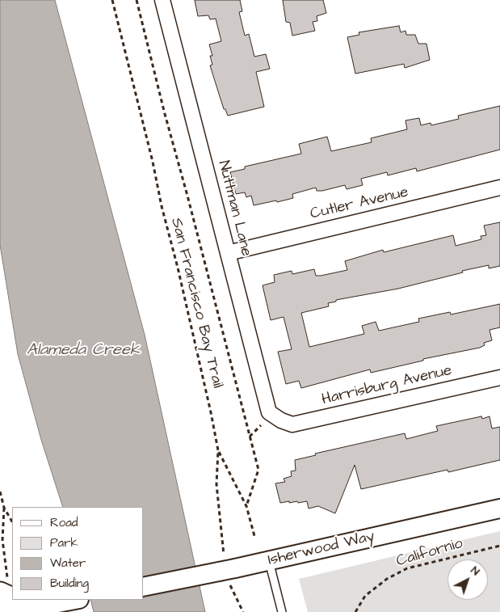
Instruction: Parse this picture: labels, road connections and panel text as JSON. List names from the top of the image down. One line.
{"streets":{"street":["Cutler Avenue","Nuttman Lane","Harrisburg Avenue","Isherwood Way"],"path":["San Francisco Bay Trail","Californio"]},"crossings":[["Cutler Avenue","Nuttman Lane"],["Nuttman Lane","Harrisburg Avenue"],["San Francisco Bay Trail","Isherwood Way"]],"water":["Alameda Creek"],"legend":["Road","Park","Water","Building"],"north":"top right"}
